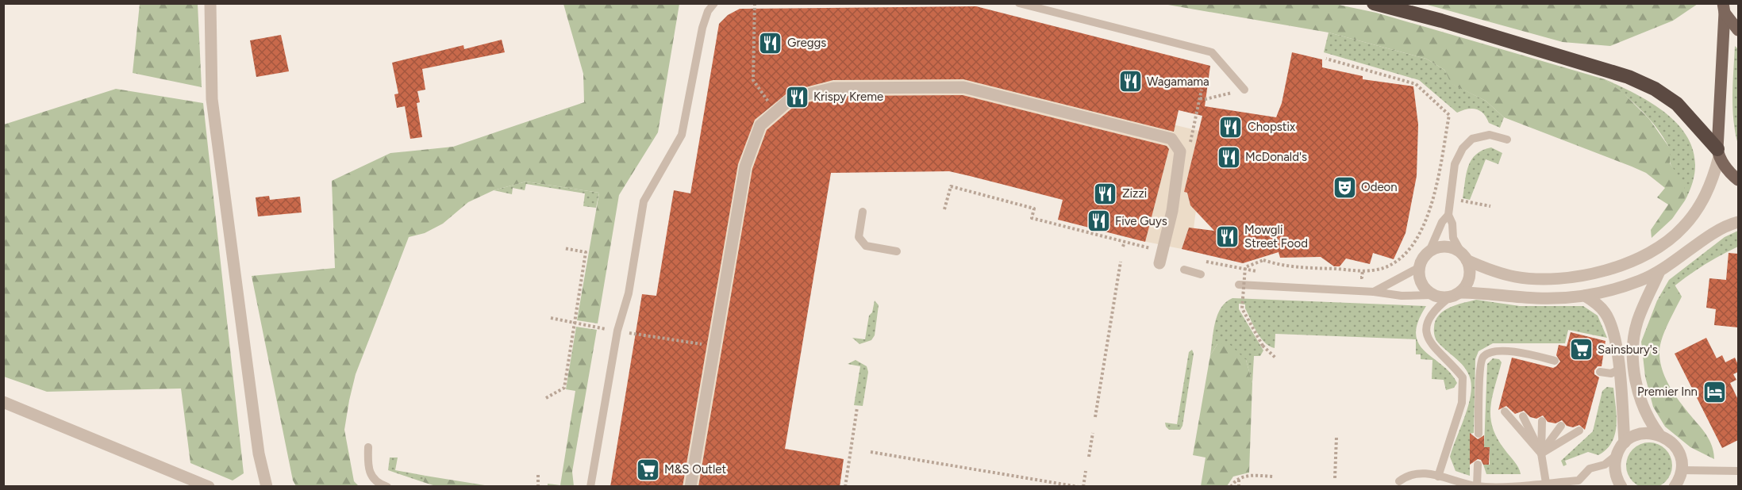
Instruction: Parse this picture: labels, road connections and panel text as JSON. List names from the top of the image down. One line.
{"places":{"restaurant":["Greggs","Wagamama","Krispy Kreme","Chopstix","McDonald's","Zizzi","Five Guys","Mowgli Street Food"],"theatre":["Odeon"],"supermarket":["Sainsbury's","M&S Outlet"],"hotel":["Premier Inn"]}}
